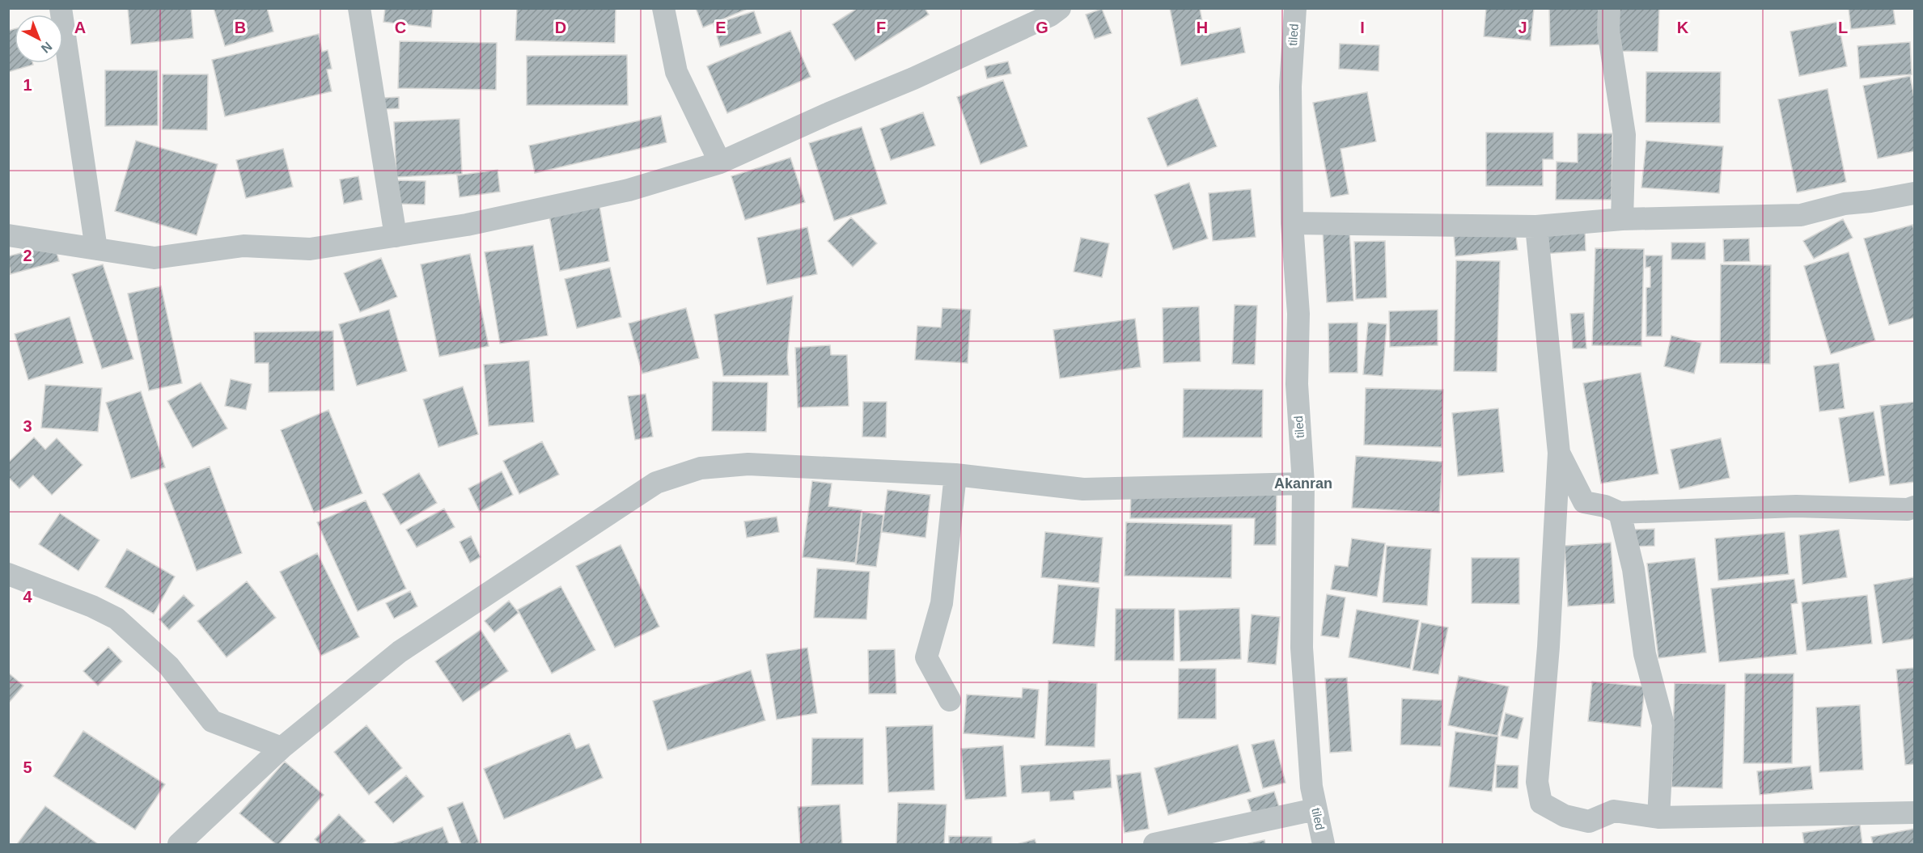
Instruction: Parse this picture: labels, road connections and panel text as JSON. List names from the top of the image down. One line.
{"streets":{"street":["tiled"]},"districts":["Akanran"],"north":"bottom right","grid":{"columns":["A","B","C","D","E","F","G","H","I","J","K","L"],"rows":["1","2","3","4","5"]}}
